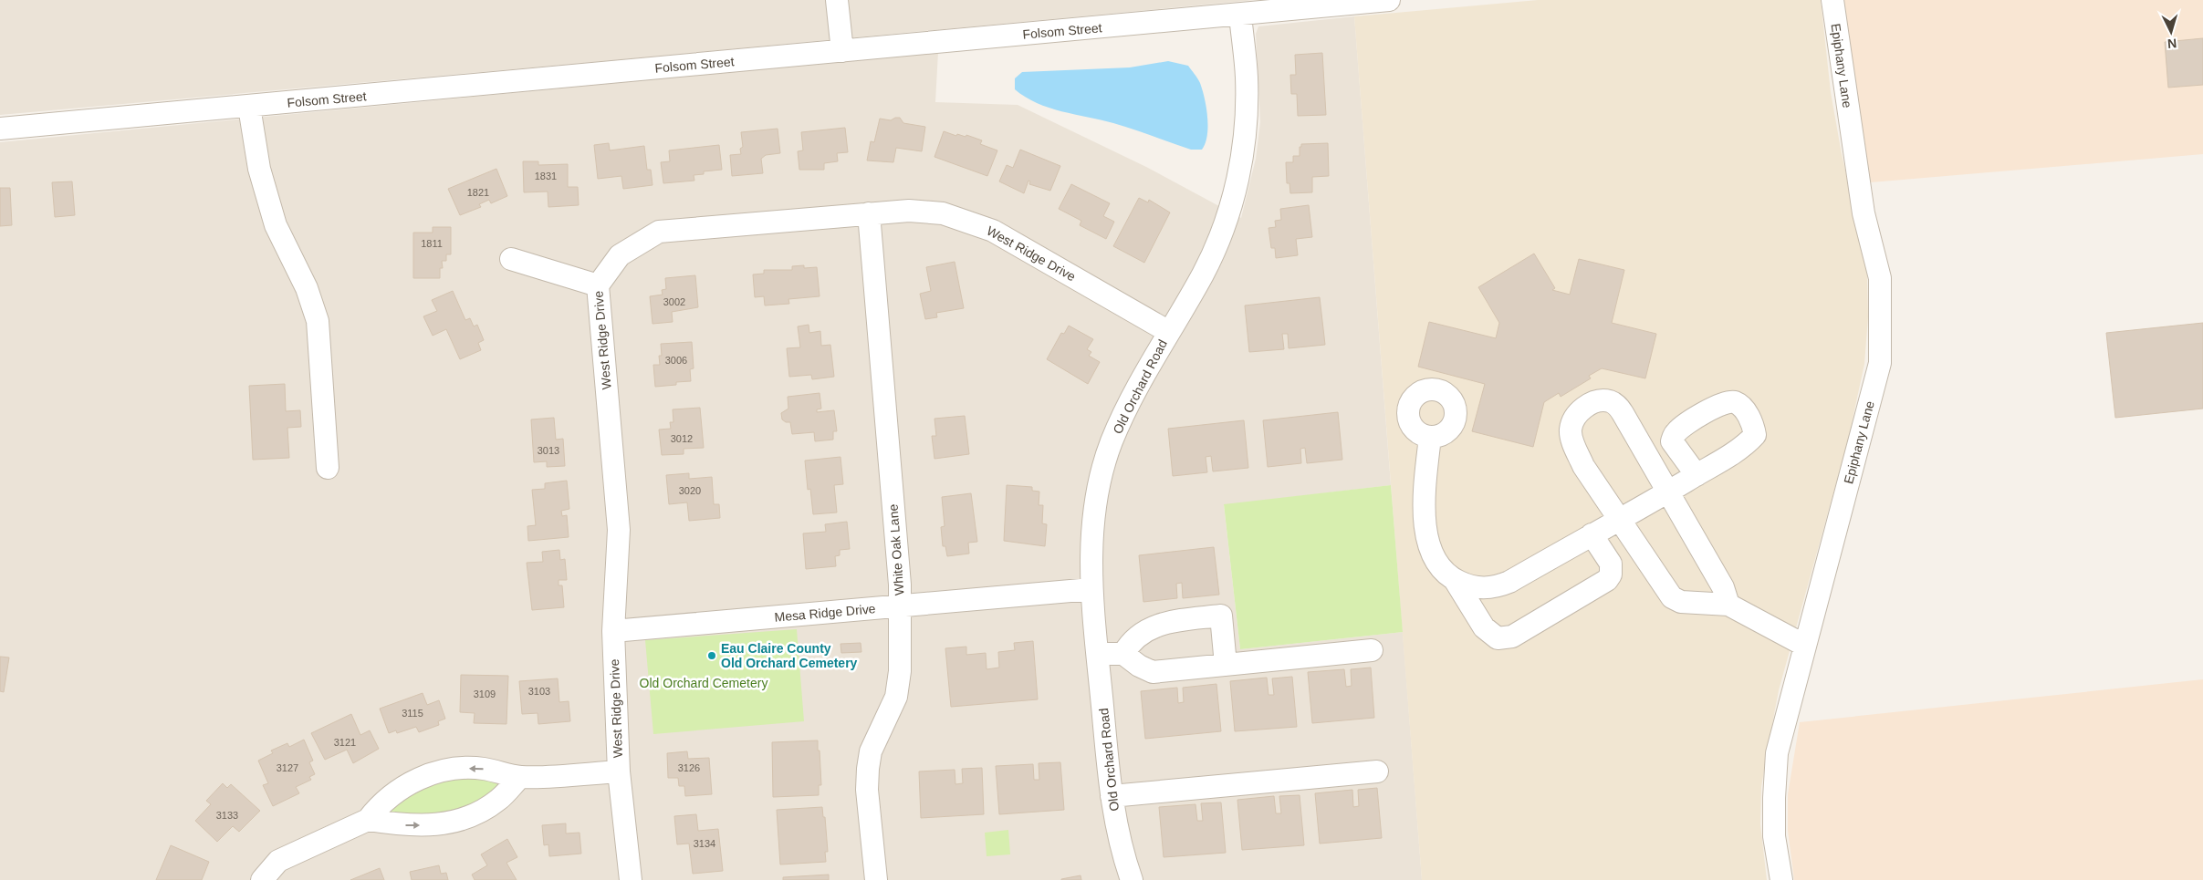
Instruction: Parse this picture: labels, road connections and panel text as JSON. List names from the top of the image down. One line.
{"streets":{"street":["Folsom Street","Epiphany Lane","West Ridge Drive","Old Orchard Road","White Oak Lane","Mesa Ridge Drive"]},"crossings":[["Folsom Street","Old Orchard Road"],["West Ridge Drive","Old Orchard Road"],["West Ridge Drive","White Oak Lane"],["West Ridge Drive","Mesa Ridge Drive"],["Old Orchard Road","Mesa Ridge Drive"],["White Oak Lane","Mesa Ridge Drive"]],"parks":["Old Orchard Cemetery"],"places":["Eau Claire County Old Orchard Cemetery"],"house_numbers":["1831","1821","1811","3002","3006","3012","3013","3020","3103","3109","3115","3121","3127","3126","3133","3134"],"north":"bottom"}
